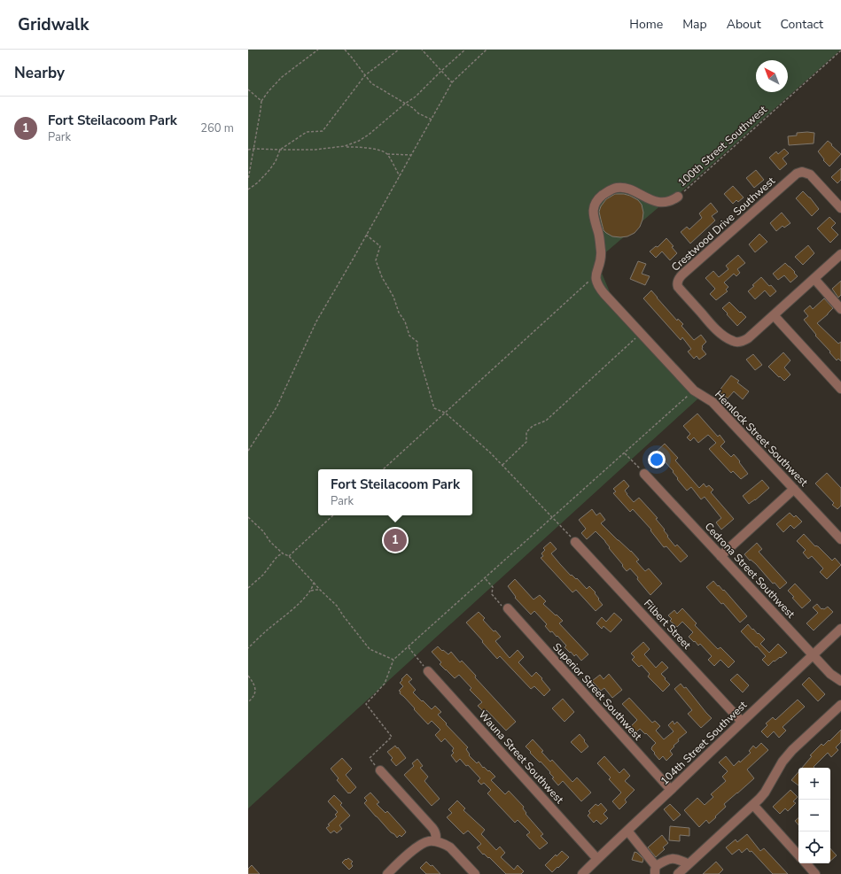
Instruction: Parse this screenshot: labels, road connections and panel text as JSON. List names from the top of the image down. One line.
{"streets":{"street":["Crestwood Drive Southwest","Hemlock Street Southwest","Cedrona Street Southwest","Filbert Street","Superior Street Southwest","104th Street Southwest","Wauna Street Southwest"],"path":["100th Street Southwest"]},"crossings":[["Cedrona Street Southwest","104th Street Southwest"],["Filbert Street","104th Street Southwest"],["Superior Street Southwest","104th Street Southwest"],["104th Street Southwest","Wauna Street Southwest"]],"north":"top left","page":{"header":"Gridwalk","nav":["Home","Map","About","Contact"],"heading":"Nearby","list":[{"mark":"1","name":"Fort Steilacoom Park","note":"Park","value":"260 m"}],"popup":["Fort Steilacoom Park","Park"],"pins":"1","map_buttons":["+","−"]}}
